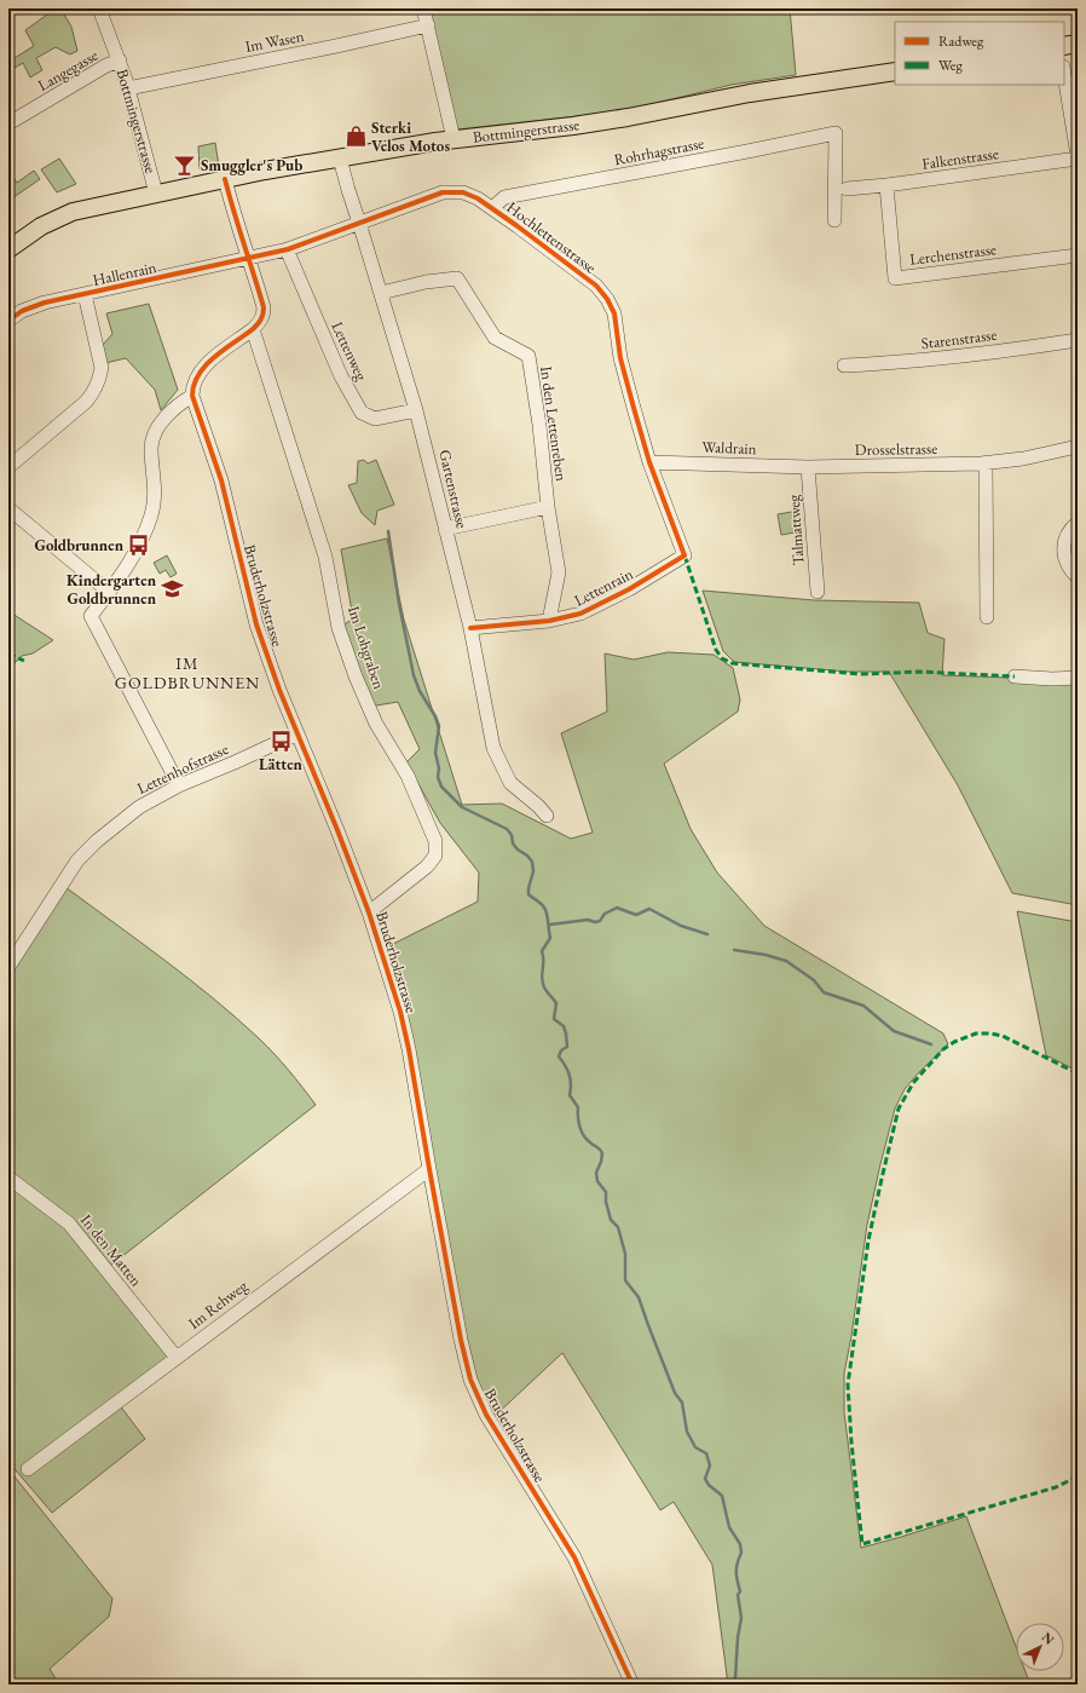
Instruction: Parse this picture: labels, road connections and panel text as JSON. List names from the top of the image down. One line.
{"streets":{"main road":["Bottmingerstrasse"],"street":["Im Wasen","Langegasse","Rohrhagstrasse","Falkenstrasse","Hochlettenstrasse","Lerchenstrasse","Hallenrain","Starenstrasse","Lettenweg","In den Lettenreben","Waldrain","Drosselstrasse","Gartenstrasse","Talmattweg","Lettenrain","Bruderholzstrasse","Im Lohgraben","Lettenhofstrasse","In den Matten","Im Rehweg"]},"crossings":[["Im Wasen","Bottmingerstrasse"],["Langegasse","Bottmingerstrasse"],["Bottmingerstrasse","Gartenstrasse"],["Rohrhagstrasse","Hochlettenstrasse"],["Falkenstrasse","Lerchenstrasse"],["Hochlettenstrasse","Hallenrain"],["Hochlettenstrasse","Lettenweg"],["Hochlettenstrasse","Waldrain"],["Hochlettenstrasse","Gartenstrasse"],["Hochlettenstrasse","Lettenrain"],["Lettenweg","Gartenstrasse"],["In den Lettenreben","Gartenstrasse"],["In den Lettenreben","Lettenrain"],["Waldrain","Drosselstrasse"],["Waldrain","Talmattweg"],["Drosselstrasse","Talmattweg"],["Gartenstrasse","Lettenrain"],["Bruderholzstrasse","Im Lohgraben"],["Bruderholzstrasse","Lettenhofstrasse"],["Bruderholzstrasse","Im Rehweg"],["In den Matten","Im Rehweg"]],"districts":["IM GOLDBRUNNEN"],"places":{"shop":["Sterki Velos Motos"],"bar":["Smuggler's Pub"],"bus stop":["Goldbrunnen","Lätten"],"school or university":["Kindergarten Goldbrunnen"]},"legend":["Radweg","Weg"],"north":"top right"}
